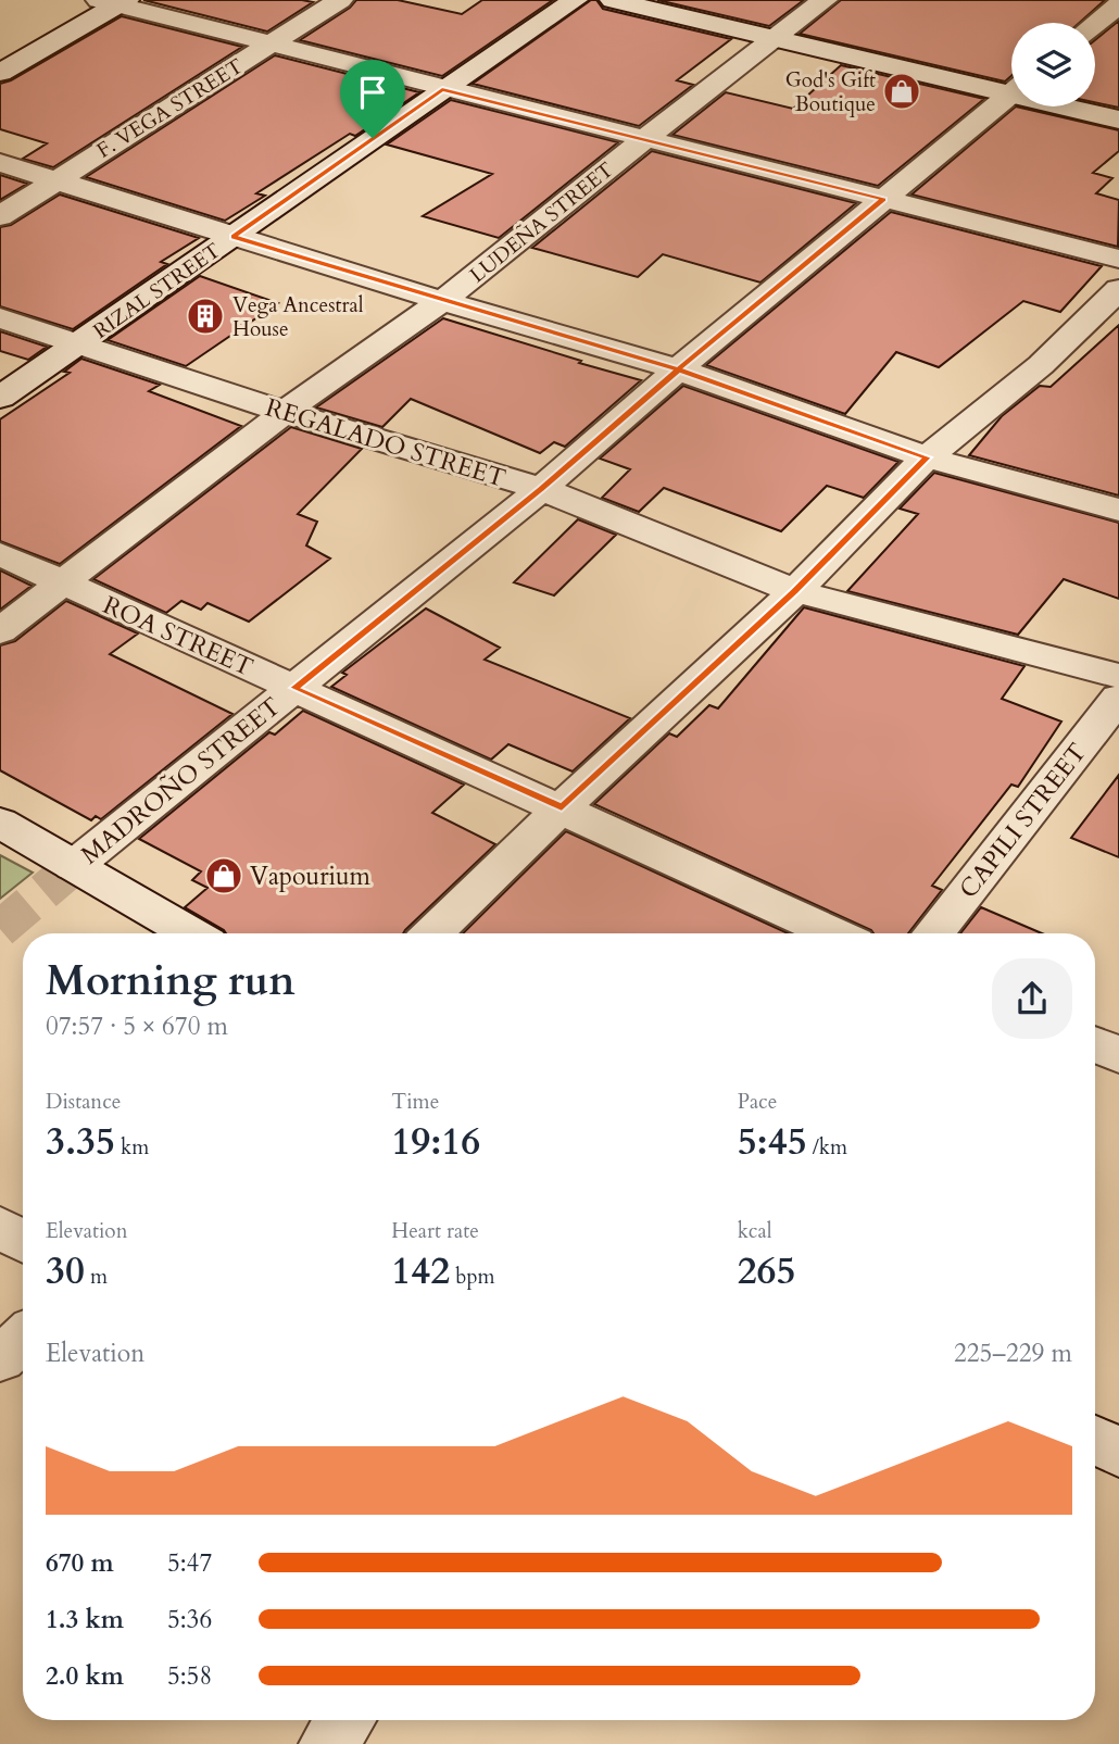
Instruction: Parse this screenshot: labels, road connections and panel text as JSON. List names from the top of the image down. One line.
{"streets":{"street":["F. VEGA STREET","LUDEÑA STREET","RIZAL STREET","REGALADO STREET","ROA STREET","MADROÑO STREET","CAPILI STREET"]},"crossings":[["LUDEÑA STREET","REGALADO STREET"],["LUDEÑA STREET","ROA STREET"],["RIZAL STREET","REGALADO STREET"],["REGALADO STREET","MADROÑO STREET"],["ROA STREET","MADROÑO STREET"]],"places":{"shop":["God's Gift Boutique","Vapourium"],"building":["Vega Ancestral House"]},"page":{"heading":["Morning run","07:57 · 5 × 670 m"],"stats":[["Distance","3.35 km"],["Time","19:16"],["Pace","5:45 /km"],["Elevation","30 m"],["Heart rate","142 bpm"],["kcal","265"]],"chart":["Elevation","225–229 m"],"list":[{"name":"670 m","note":"5:47"},{"name":"1.3 km","note":"5:36"},{"name":"2.0 km","note":"5:58"}]}}
